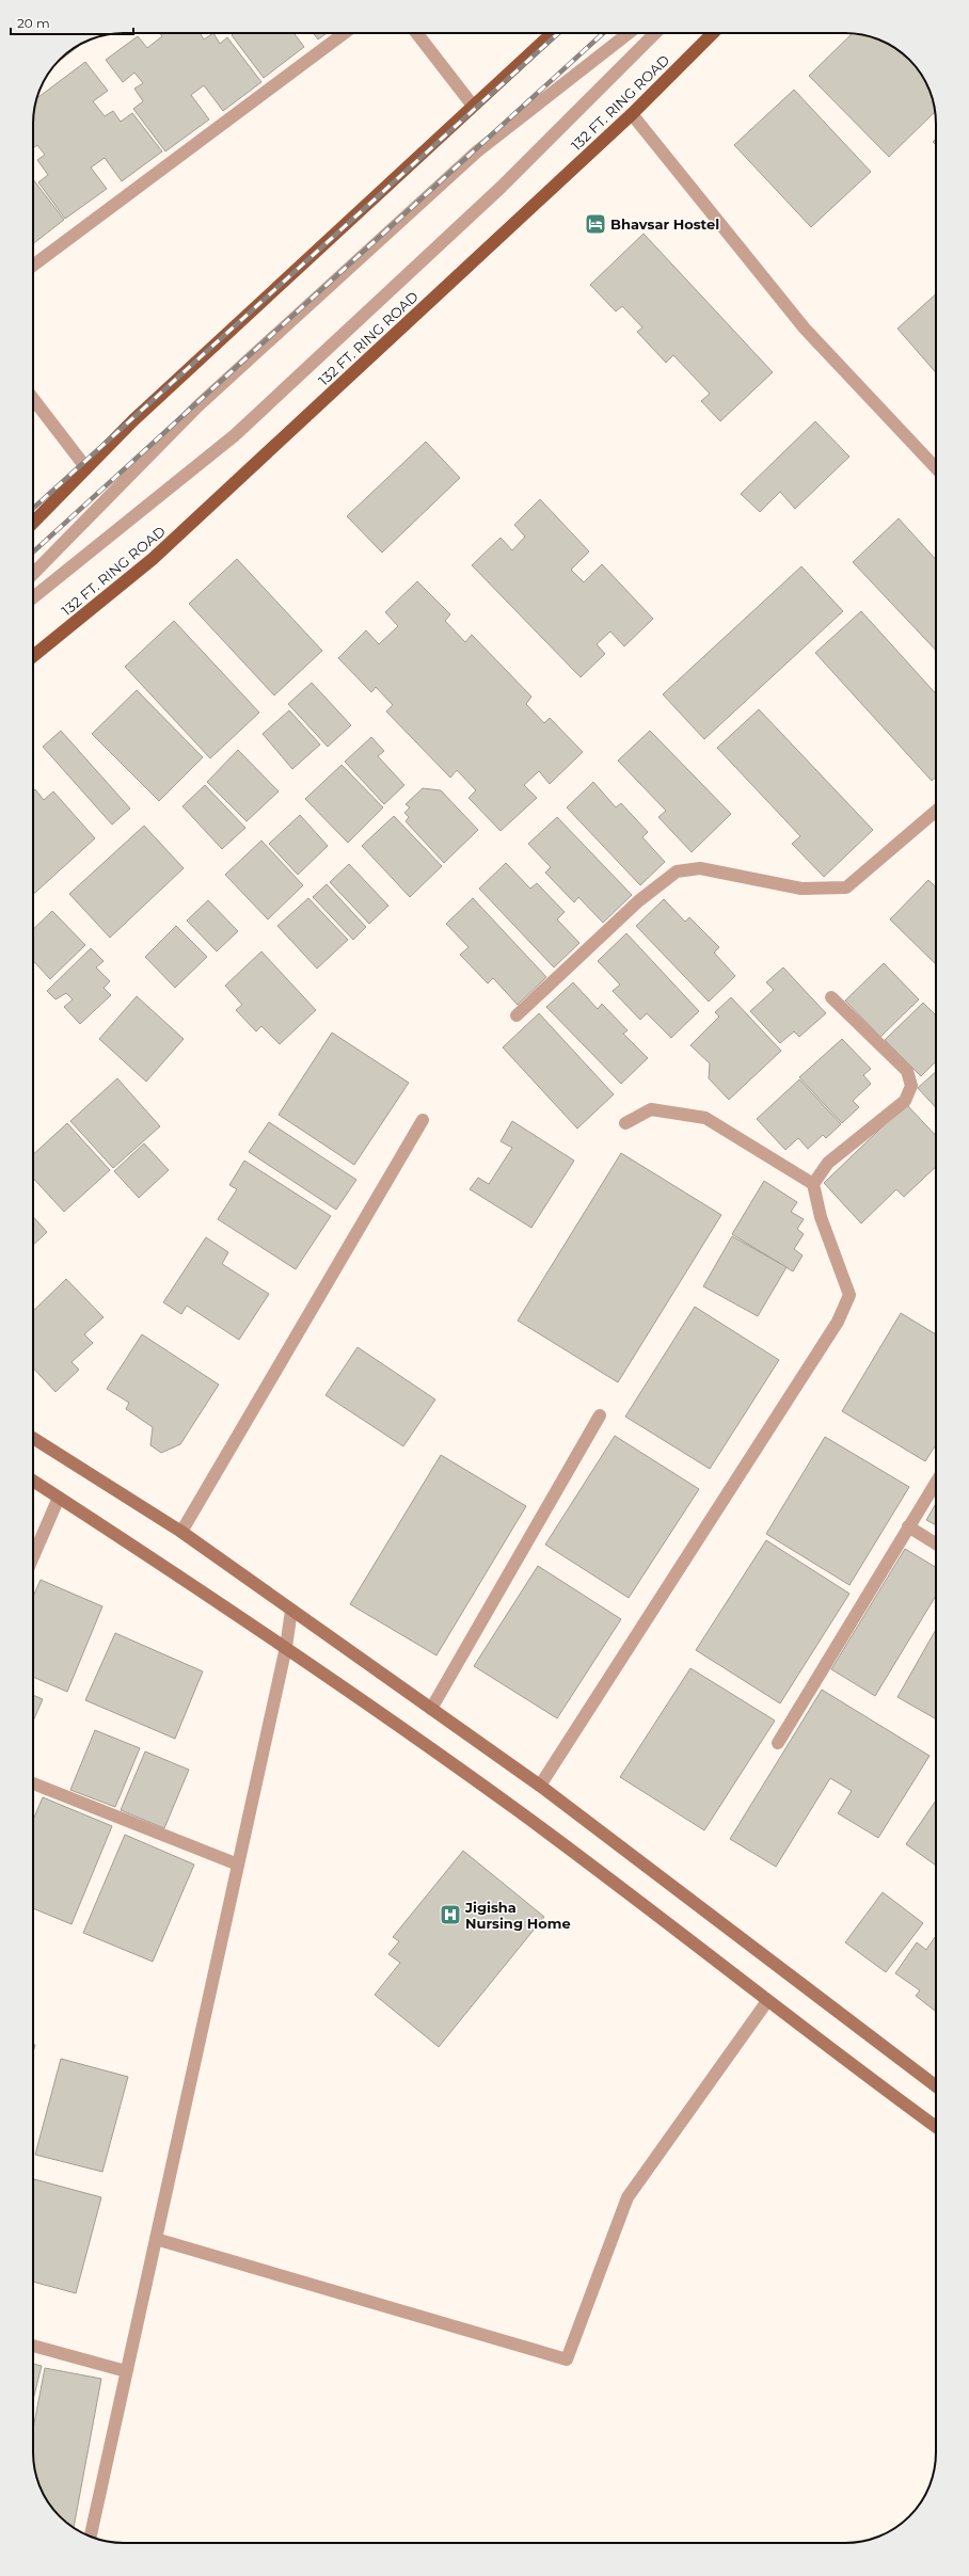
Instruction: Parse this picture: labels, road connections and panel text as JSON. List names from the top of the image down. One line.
{"streets":{"main road":["132 FT. RING ROAD"]},"places":{"hotel":["Bhavsar Hostel"],"hospital":["Jigisha Nursing Home"]},"scale_bar":"20 m"}
